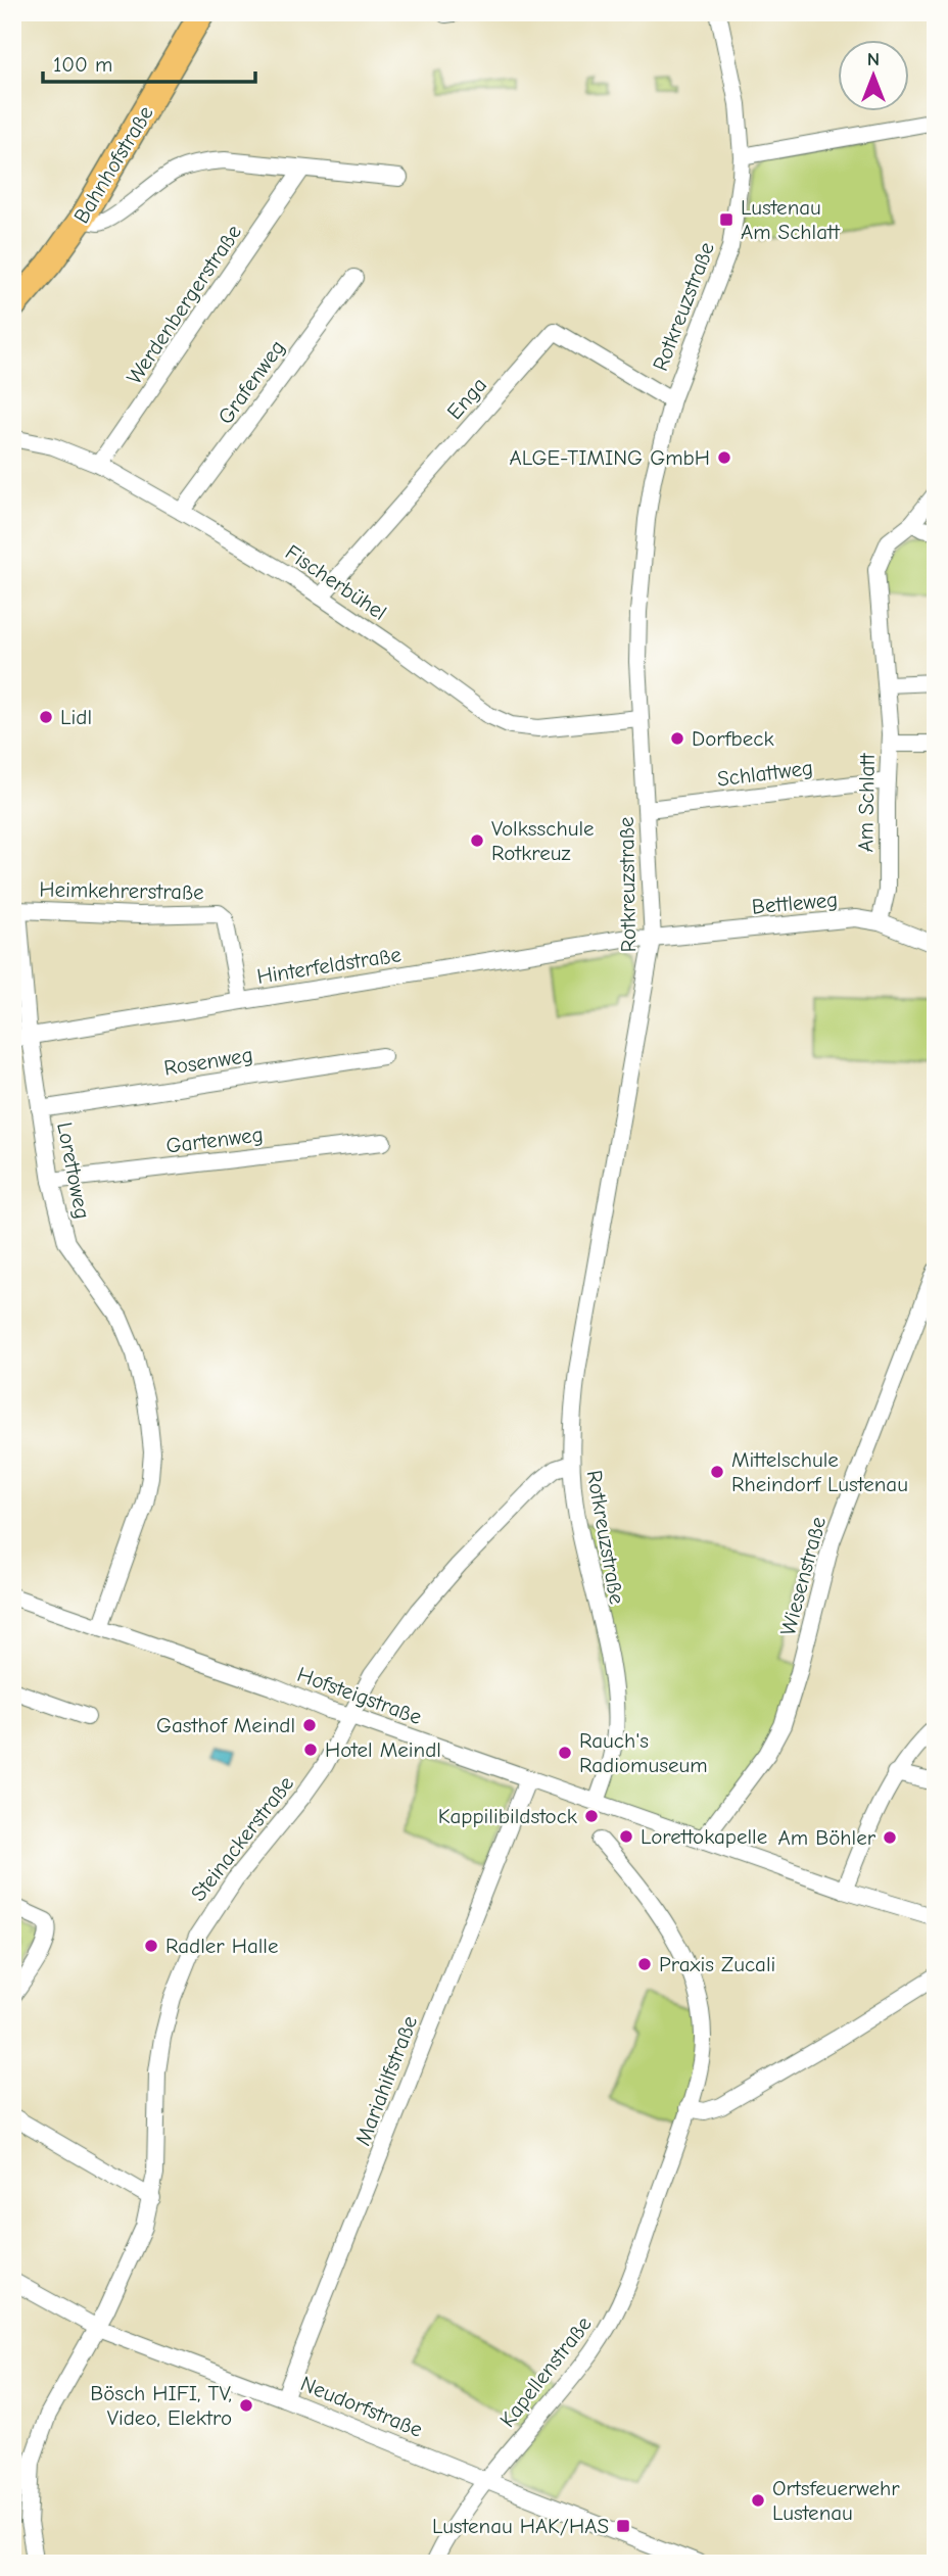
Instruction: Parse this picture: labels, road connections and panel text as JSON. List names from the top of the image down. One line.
{"streets":{"main road":["Bahnhofstraße"],"street":["Werdenbergerstraße","Rotkreuzstraße","Grafenweg","Enga","Fischerbühel","Schlattweg","Am Schlatt","Heimkehrerstraße","Bettleweg","Hinterfeldstraße","Rosenweg","Gartenweg","Lorettoweg","Wiesenstraße","Hofsteigstraße","Steinackerstraße","Mariahilfstraße","Kapellenstraße","Neudorfstraße"]},"crossings":[["Werdenbergerstraße","Fischerbühel"],["Rotkreuzstraße","Enga"],["Rotkreuzstraße","Fischerbühel"],["Rotkreuzstraße","Schlattweg"],["Rotkreuzstraße","Bettleweg"],["Rotkreuzstraße","Hinterfeldstraße"],["Rotkreuzstraße","Hofsteigstraße"],["Rotkreuzstraße","Steinackerstraße"],["Grafenweg","Fischerbühel"],["Enga","Fischerbühel"],["Schlattweg","Am Schlatt"],["Am Schlatt","Bettleweg"],["Heimkehrerstraße","Hinterfeldstraße"],["Heimkehrerstraße","Lorettoweg"],["Bettleweg","Hinterfeldstraße"],["Hinterfeldstraße","Lorettoweg"],["Rosenweg","Lorettoweg"],["Gartenweg","Lorettoweg"],["Lorettoweg","Hofsteigstraße"],["Wiesenstraße","Hofsteigstraße"],["Hofsteigstraße","Steinackerstraße"],["Hofsteigstraße","Mariahilfstraße"],["Steinackerstraße","Neudorfstraße"],["Mariahilfstraße","Neudorfstraße"],["Kapellenstraße","Neudorfstraße"]],"places":{"transit":["Lustenau Am Schlatt","Lustenau HAK/HAS"],"other":["ALGE-TIMING GmbH","Lidl","Dorfbeck","Volksschule Rotkreuz","Mittelschule Rheindorf Lustenau","Gasthof Meindl","Hotel Meindl","Rauch's Radiomuseum","Kappilibildstock","Lorettokapelle","Am Böhler","Radler Halle","Praxis Zucali","Bösch HIFI, TV, Video, Elektro","Ortsfeuerwehr Lustenau"]},"scale_bar":"100 m","north":"top"}
